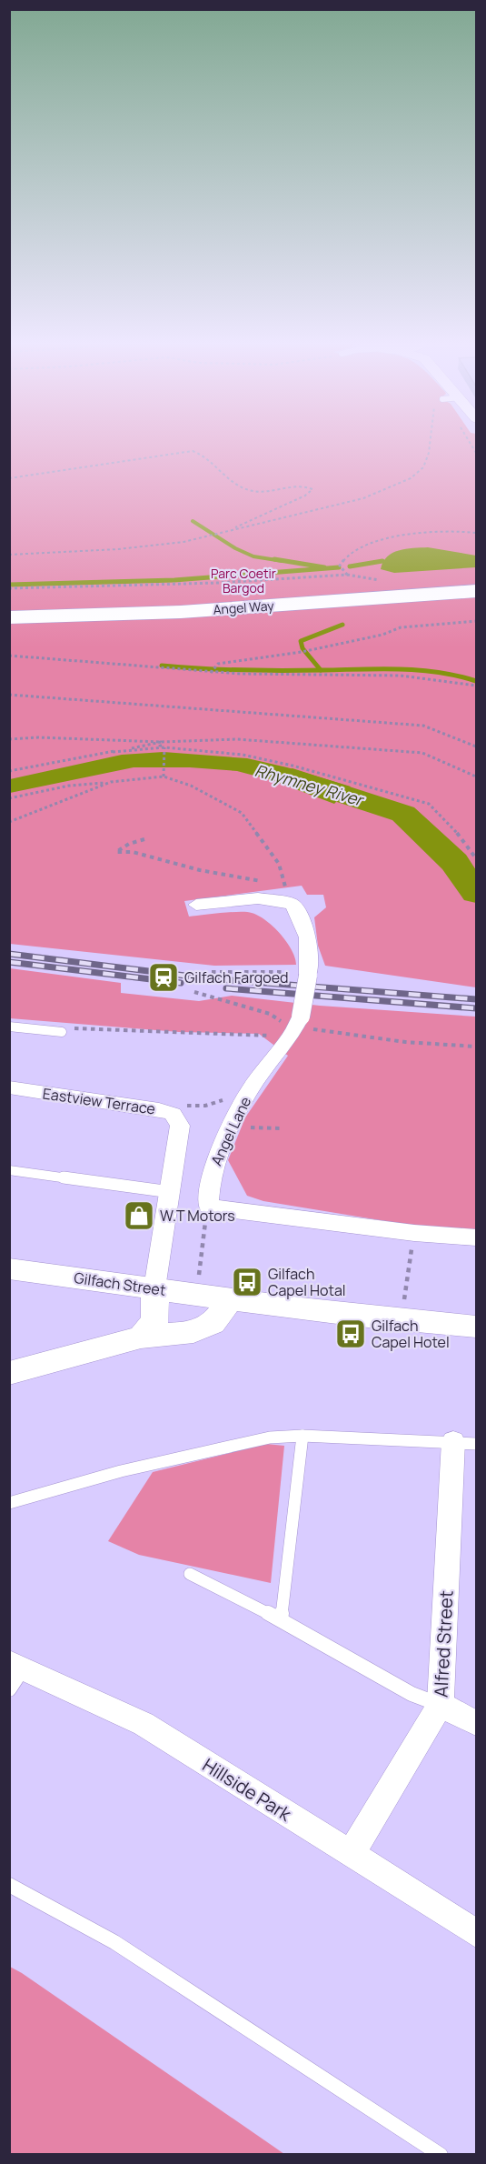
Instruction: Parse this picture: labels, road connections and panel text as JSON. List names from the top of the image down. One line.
{"streets":{"main road":["Angel Way"],"street":["Eastview Terrace","Angel Lane","Gilfach Street","Alfred Street","Hillside Park"]},"crossings":[["Eastview Terrace","Gilfach Street"],["Alfred Street","Hillside Park"]],"water":["Rhymney River"],"parks":["Parc Coetir Bargod"],"places":{"station":["Gilfach Fargoed"],"shop":["W.T Motors"],"bus stop":["Gilfach Capel Hotal","Gilfach Capel Hotel"]}}
